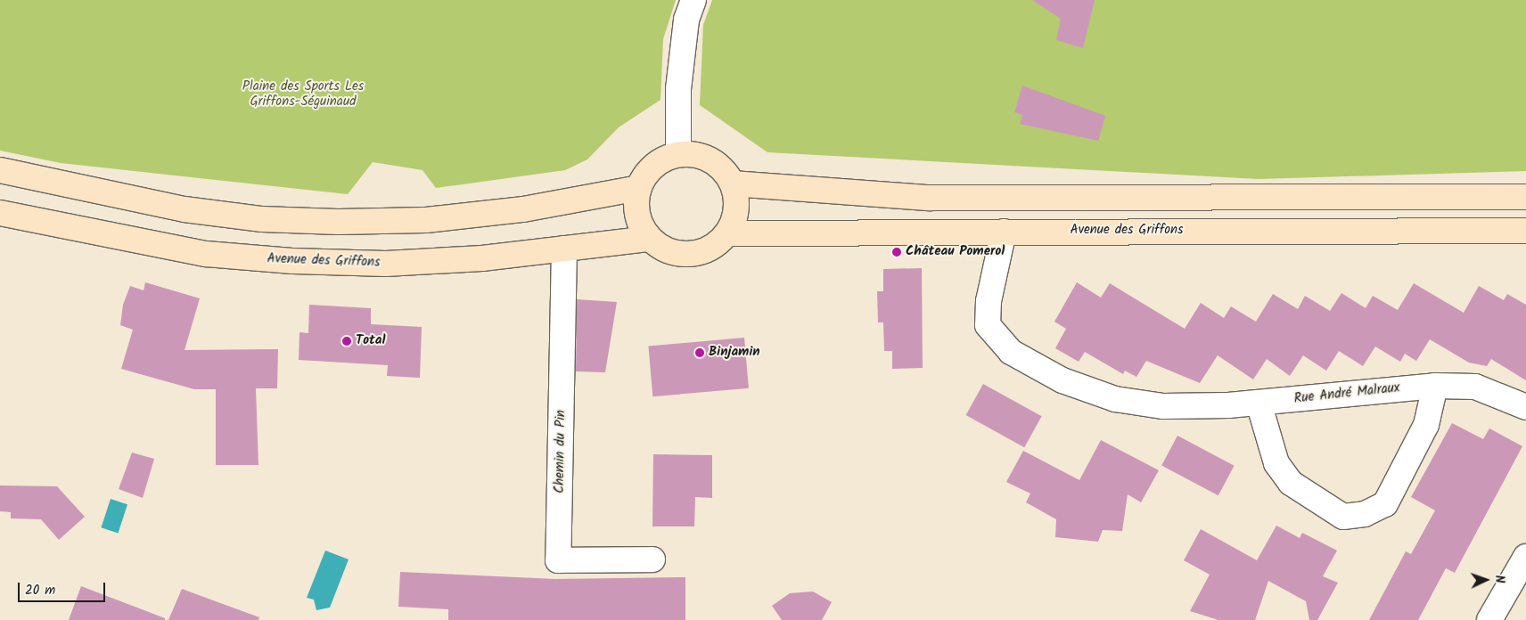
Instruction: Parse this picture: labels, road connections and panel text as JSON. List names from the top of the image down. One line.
{"streets":{"street":["Avenue des Griffons","Rue André Malraux","Chemin du Pin"]},"crossings":[["Avenue des Griffons","Rue André Malraux"],["Avenue des Griffons","Chemin du Pin"]],"parks":["Plaine des Sports Les Griffons-Séguinaud"],"places":["Château Pomerol","Total","Binjamin"],"scale_bar":"20 m","north":"right"}
